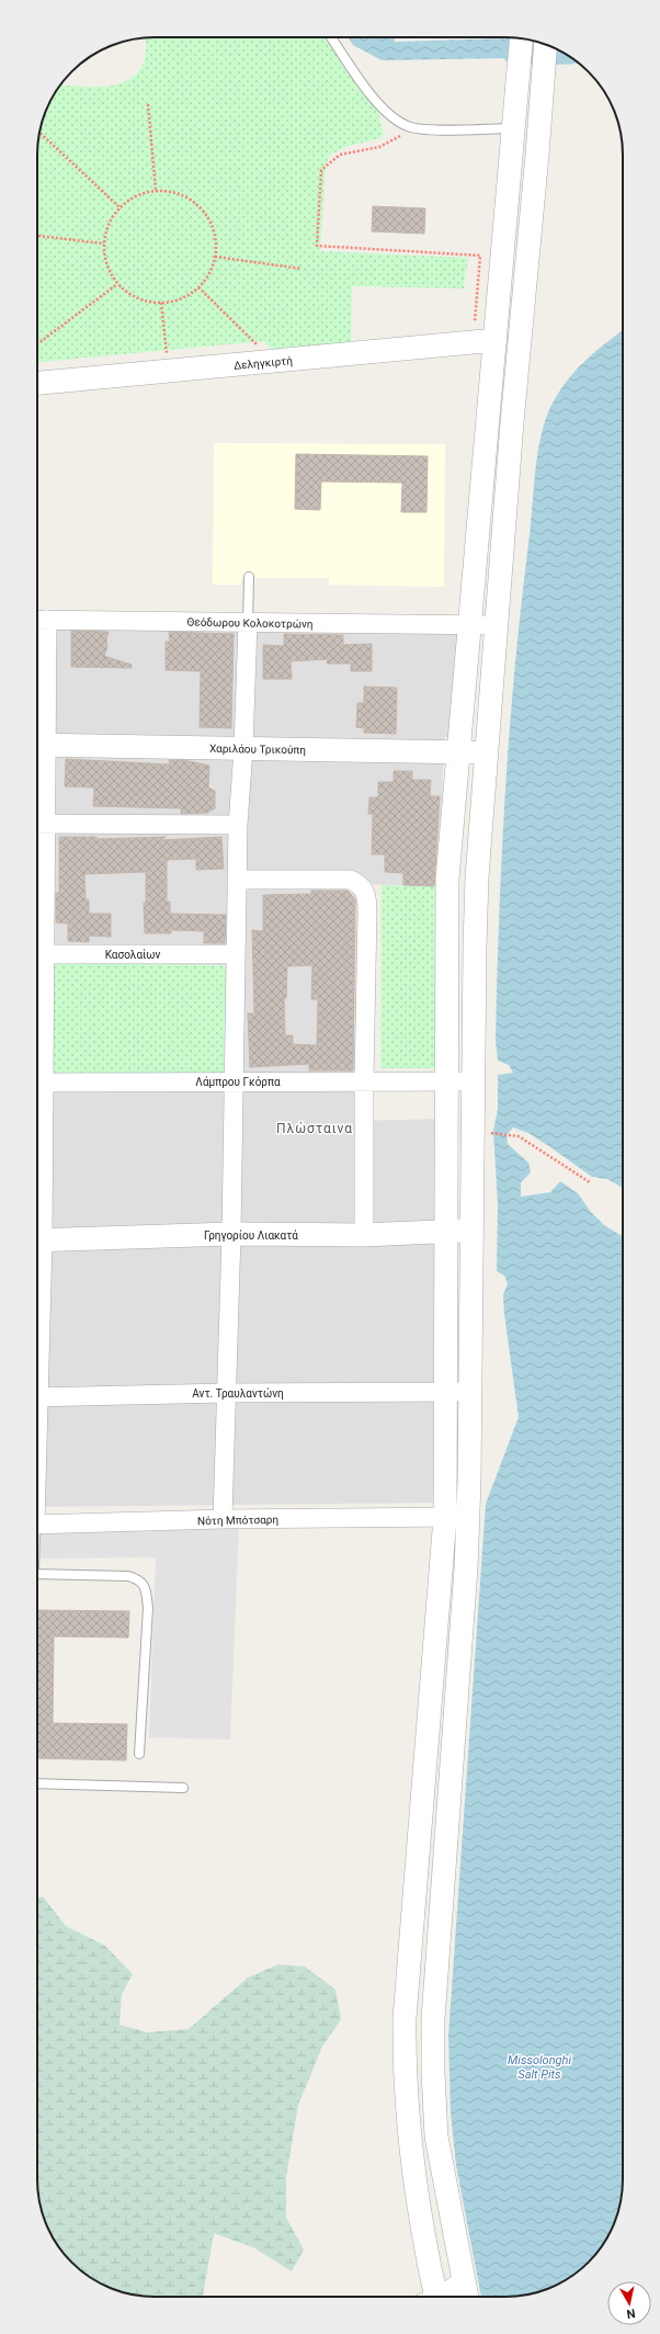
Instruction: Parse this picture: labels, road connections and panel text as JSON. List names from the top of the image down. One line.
{"streets":{"street":["Δεληγκιρτή","Θεόδωρου Κολοκοτρώνη","Χαριλάου Τρικούπη","Κασολαίων","Λάμπρου Γκόρπα","Γρηγορίου Λιακατά","Αντ. Τραυλαντώνη","Νότη Μπότσαρη"]},"districts":["Πλώσταινα"],"water":["Missolonghi Salt Pits"],"north":"bottom"}
